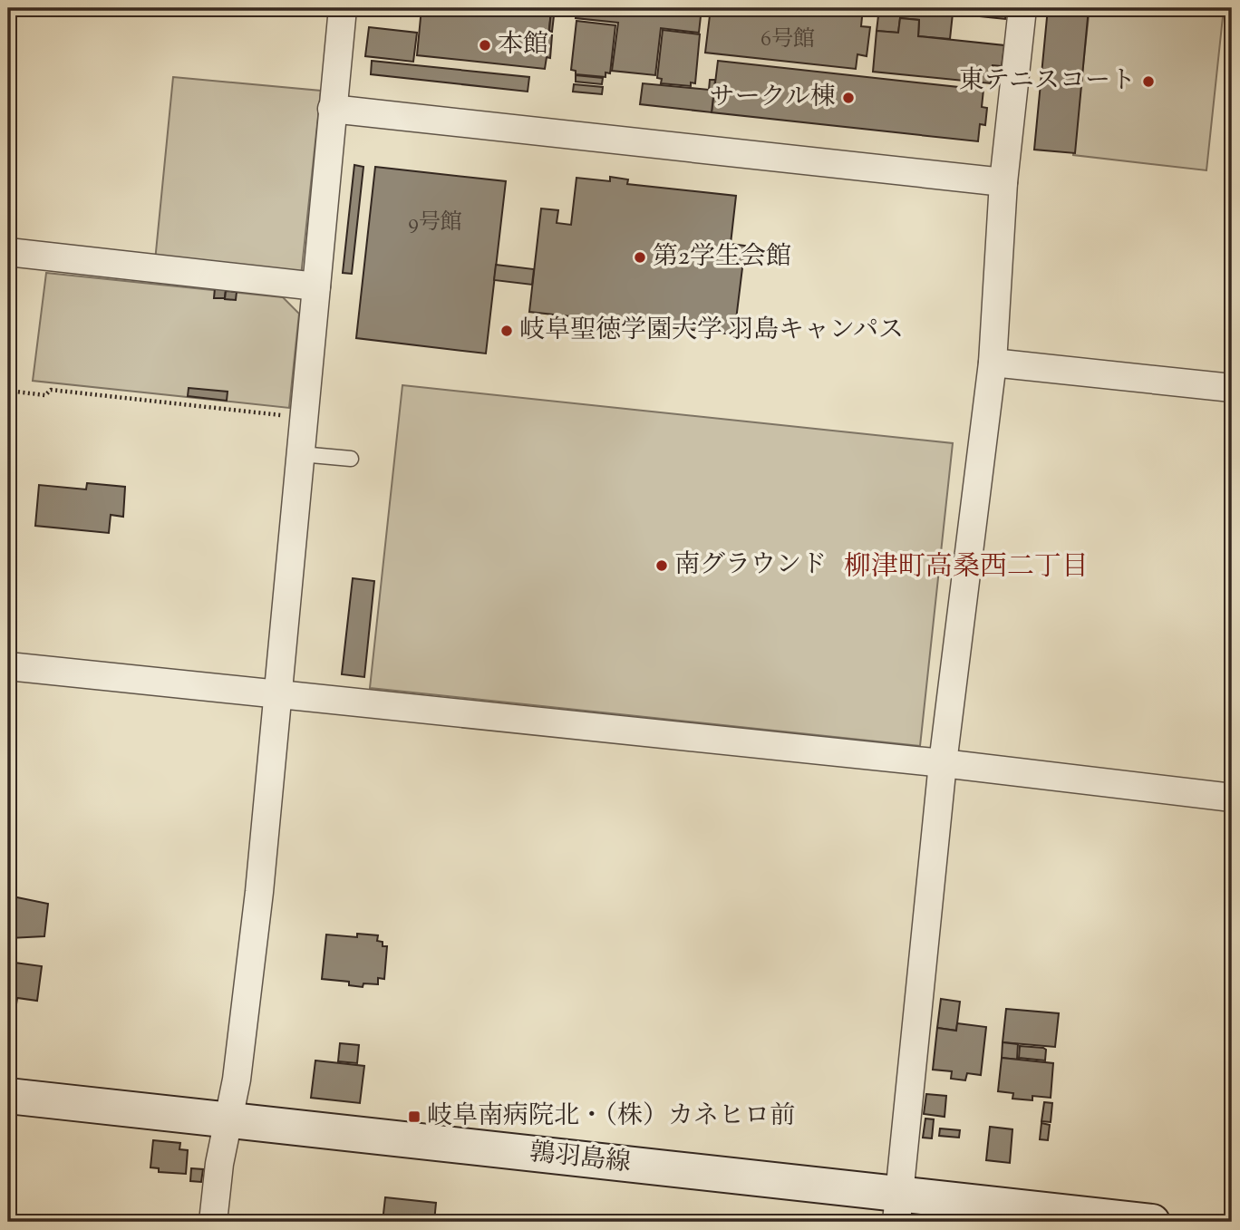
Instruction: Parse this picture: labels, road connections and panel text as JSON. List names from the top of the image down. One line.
{"streets":{"main road":["鶉羽島線"]},"districts":["柳津町高桑西二丁目"],"places":{"other":["本館","東テニスコート","サークル棟","第2学生会館","岐阜聖徳学園大学 羽島キャンパス","南グラウンド"],"transit":["岐阜南病院北・（株）カネヒロ前"]},"house_numbers":["6号館","9号館"]}
